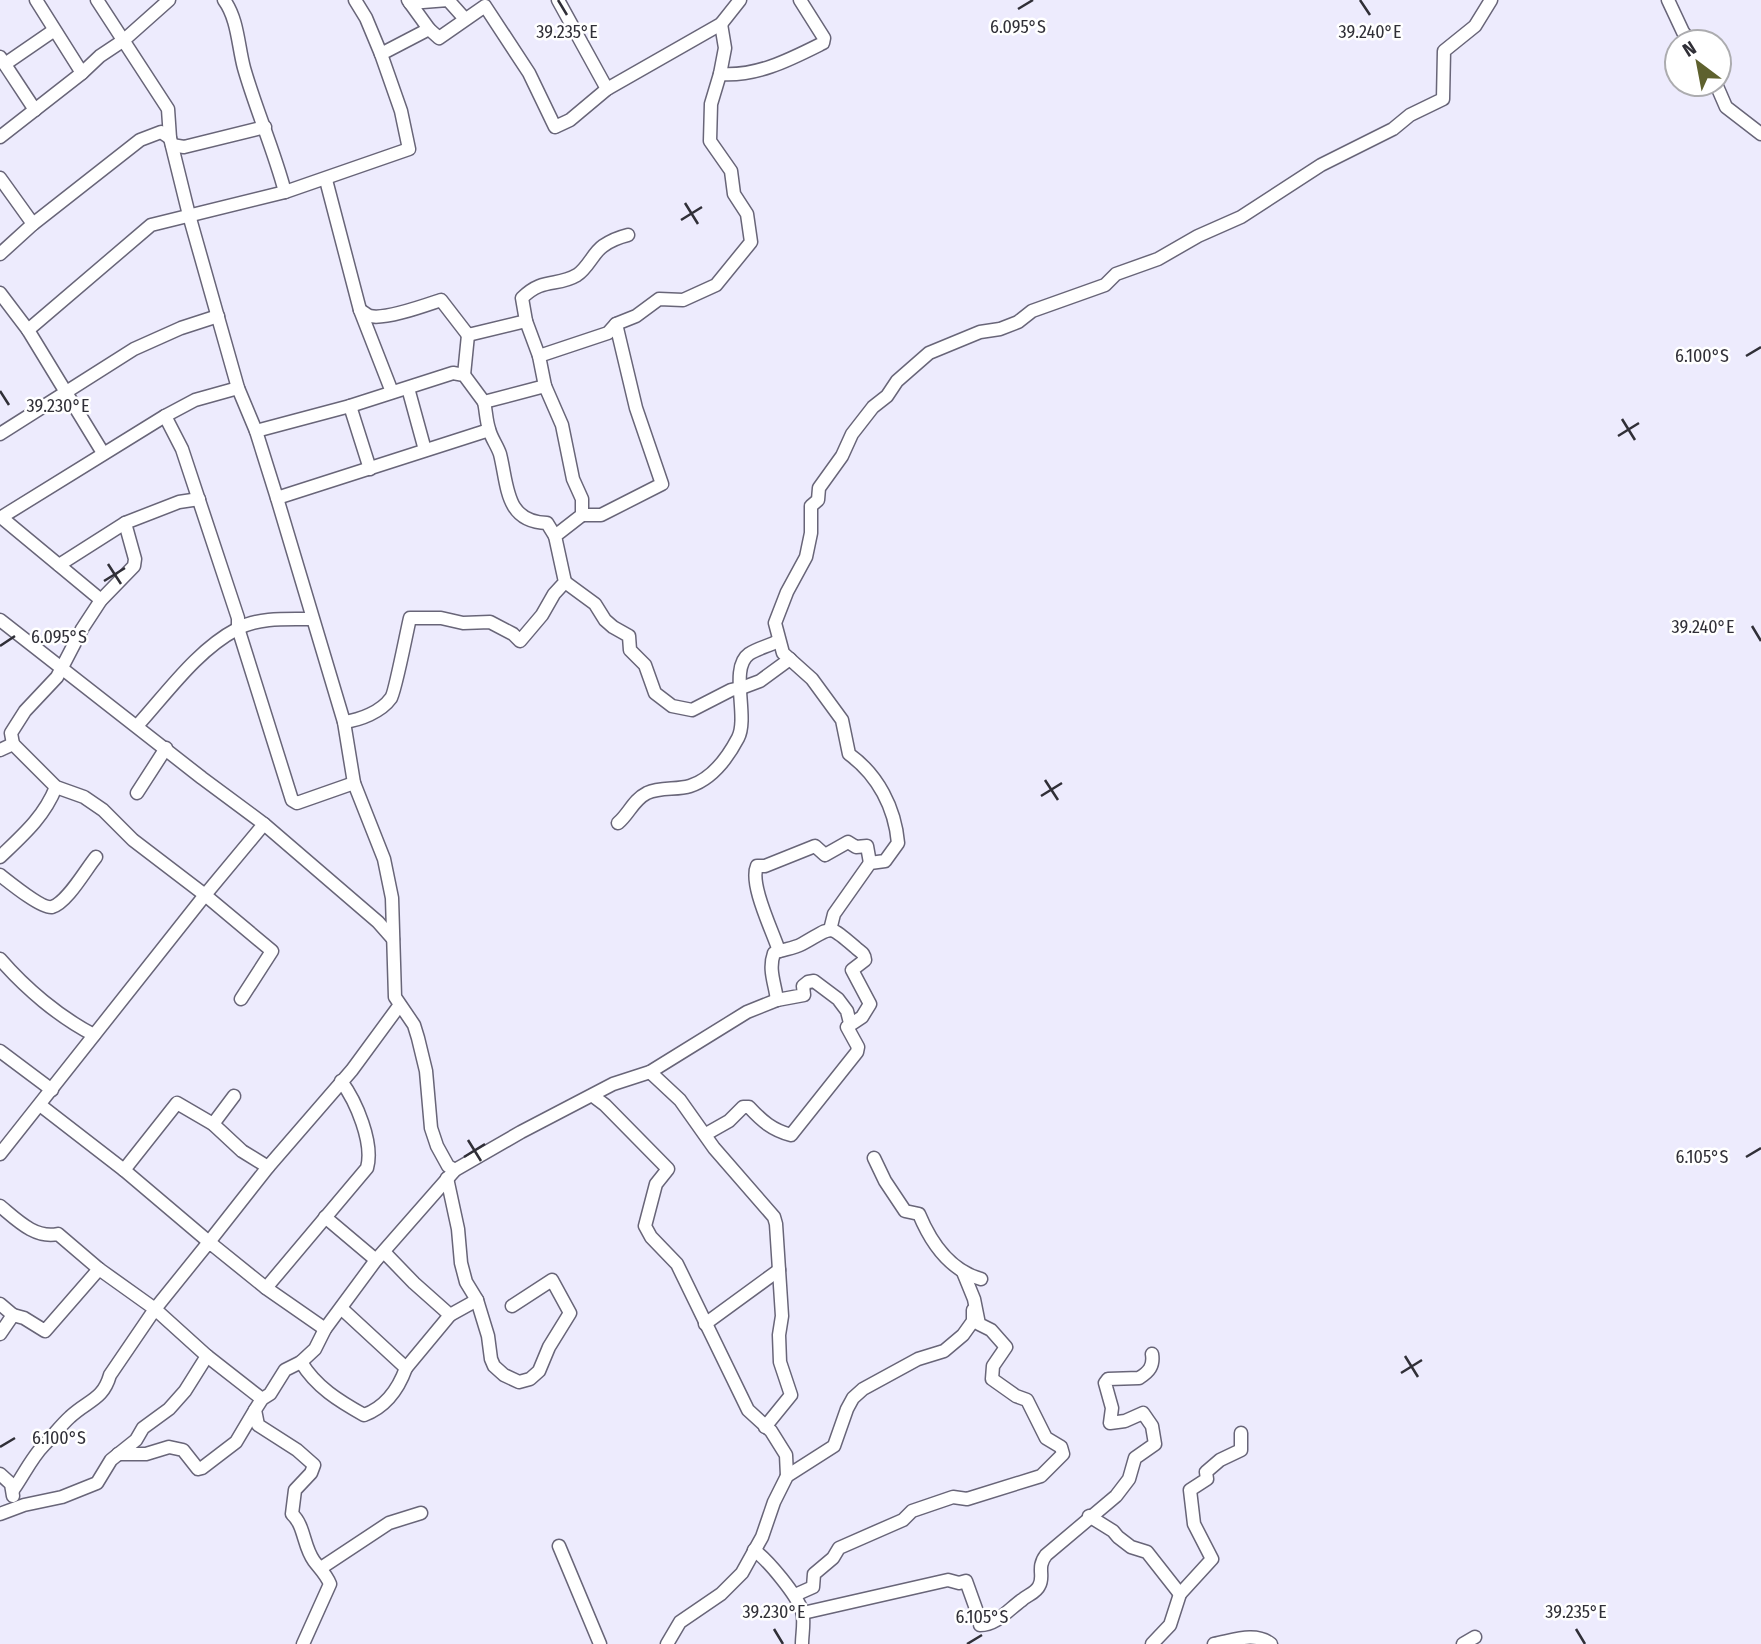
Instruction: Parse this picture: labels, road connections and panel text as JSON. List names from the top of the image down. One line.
{"north":"top left","coordinates":["6.095°S","39.235°E","39.240°E","6.100°S","39.230°E","6.105°S"]}
